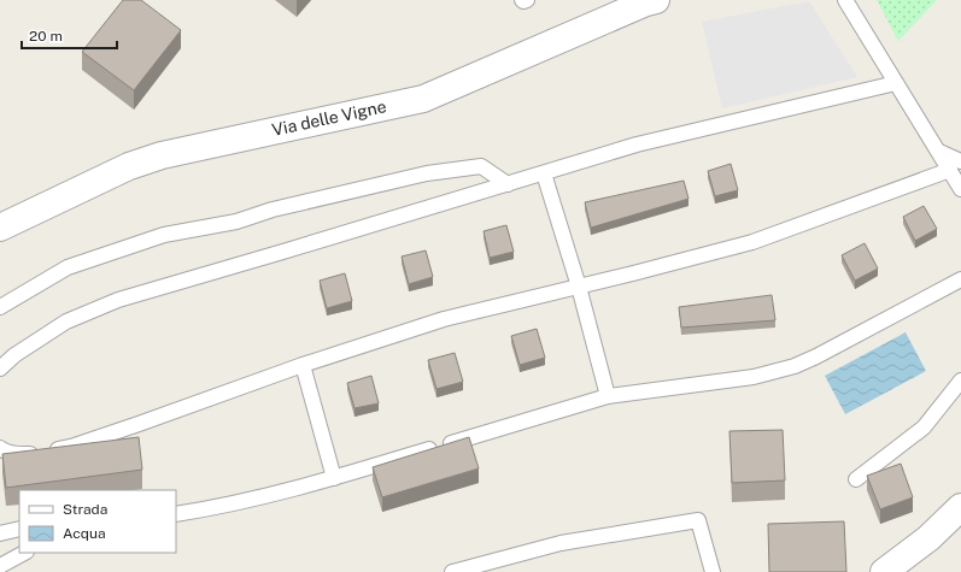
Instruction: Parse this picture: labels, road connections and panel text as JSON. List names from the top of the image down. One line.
{"streets":{"street":["Via delle Vigne"]},"legend":["Strada","Acqua"],"scale_bar":"20 m"}
